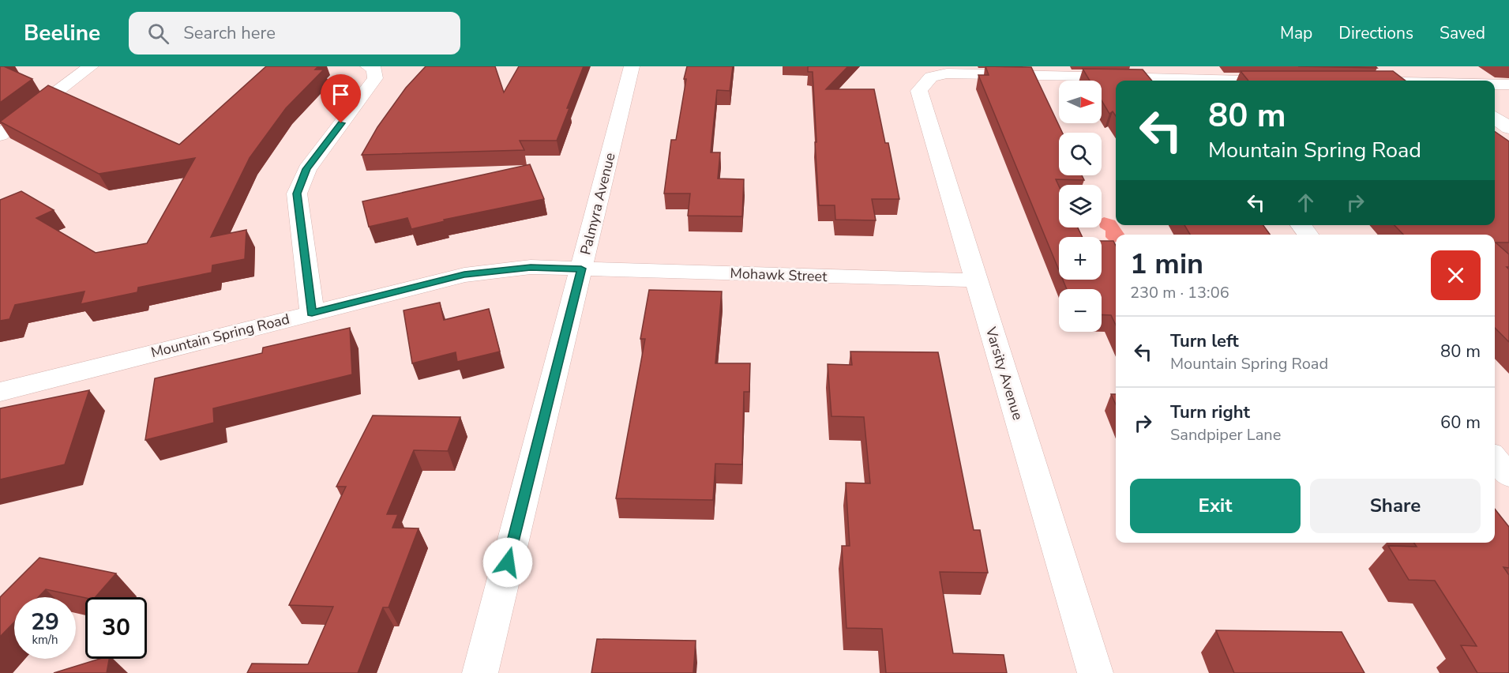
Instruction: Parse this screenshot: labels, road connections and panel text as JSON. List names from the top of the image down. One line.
{"streets":{"street":["Palmyra Avenue","Mohawk Street","Mountain Spring Road","Varsity Avenue"]},"crossings":[["Palmyra Avenue","Mohawk Street"],["Palmyra Avenue","Mountain Spring Road"],["Mohawk Street","Mountain Spring Road"],["Mohawk Street","Varsity Avenue"]],"north":"right","page":{"header":"Beeline","search":"Search here","nav":["Map","Directions","Saved"],"map_buttons":["+","−"],"turn":["80 m","Mountain Spring Road"],"heading":["1 min","230 m · 13:06"],"list":[{"name":"Turn left","note":"Mountain Spring Road","value":"80 m"},{"name":"Turn right","note":"Sandpiper Lane","value":"60 m"}],"buttons":["Exit","Share"],"speed":"29 km/h","limit":"30"}}
